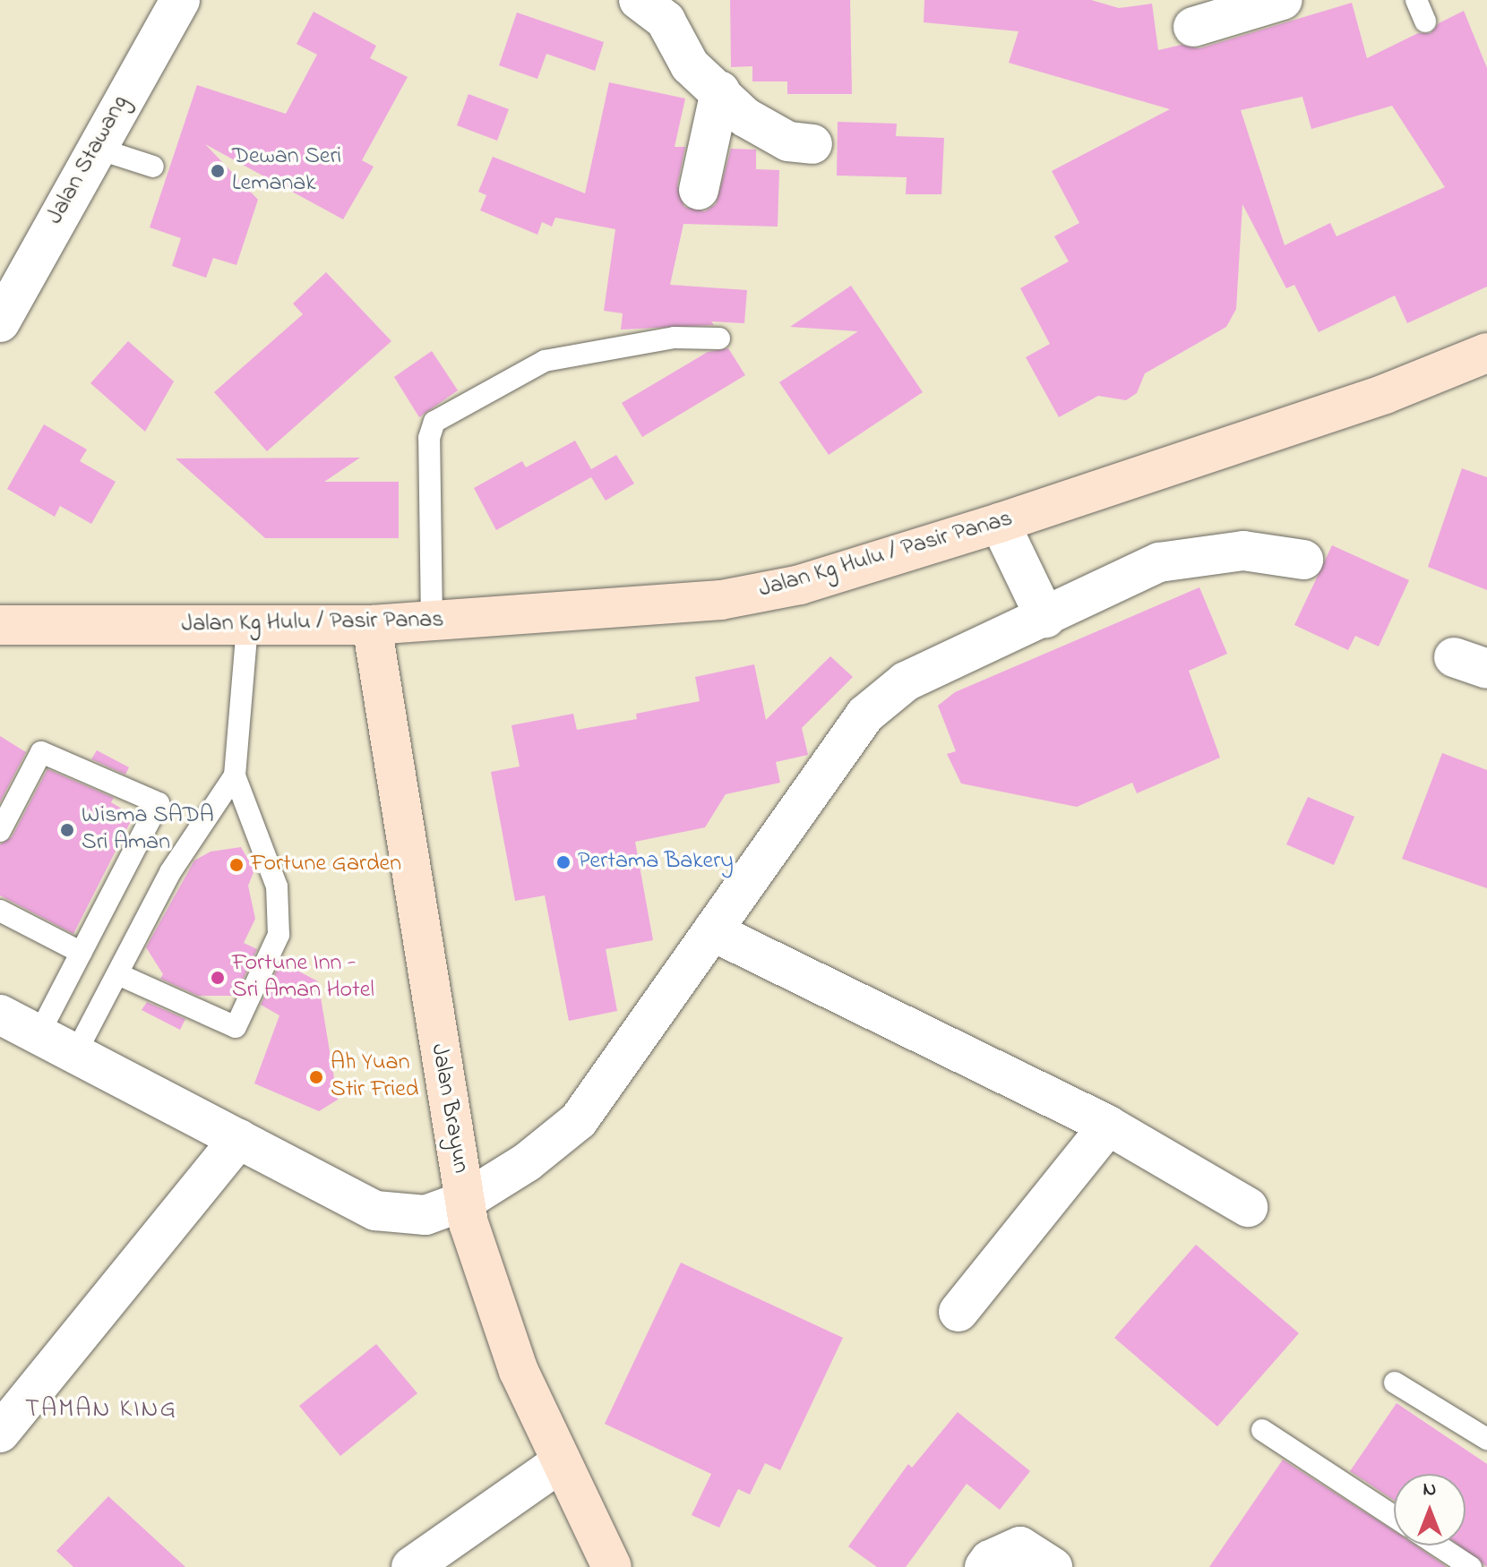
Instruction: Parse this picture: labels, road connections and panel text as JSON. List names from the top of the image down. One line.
{"streets":{"main road":["Jalan Kg Hulu / Pasir Panas","Jalan Brayun"],"street":["Jalan Stawang"]},"crossings":[["Jalan Kg Hulu / Pasir Panas","Jalan Brayun"]],"districts":["TAMAN KING"],"places":["Dewan Seri Lemanak","Wisma SADA Sri Aman","Pertama Bakery","Fortune Garden","Fortune Inn - Sri Aman Hotel","Ah Yuan Stir Fried"],"north":"top"}
